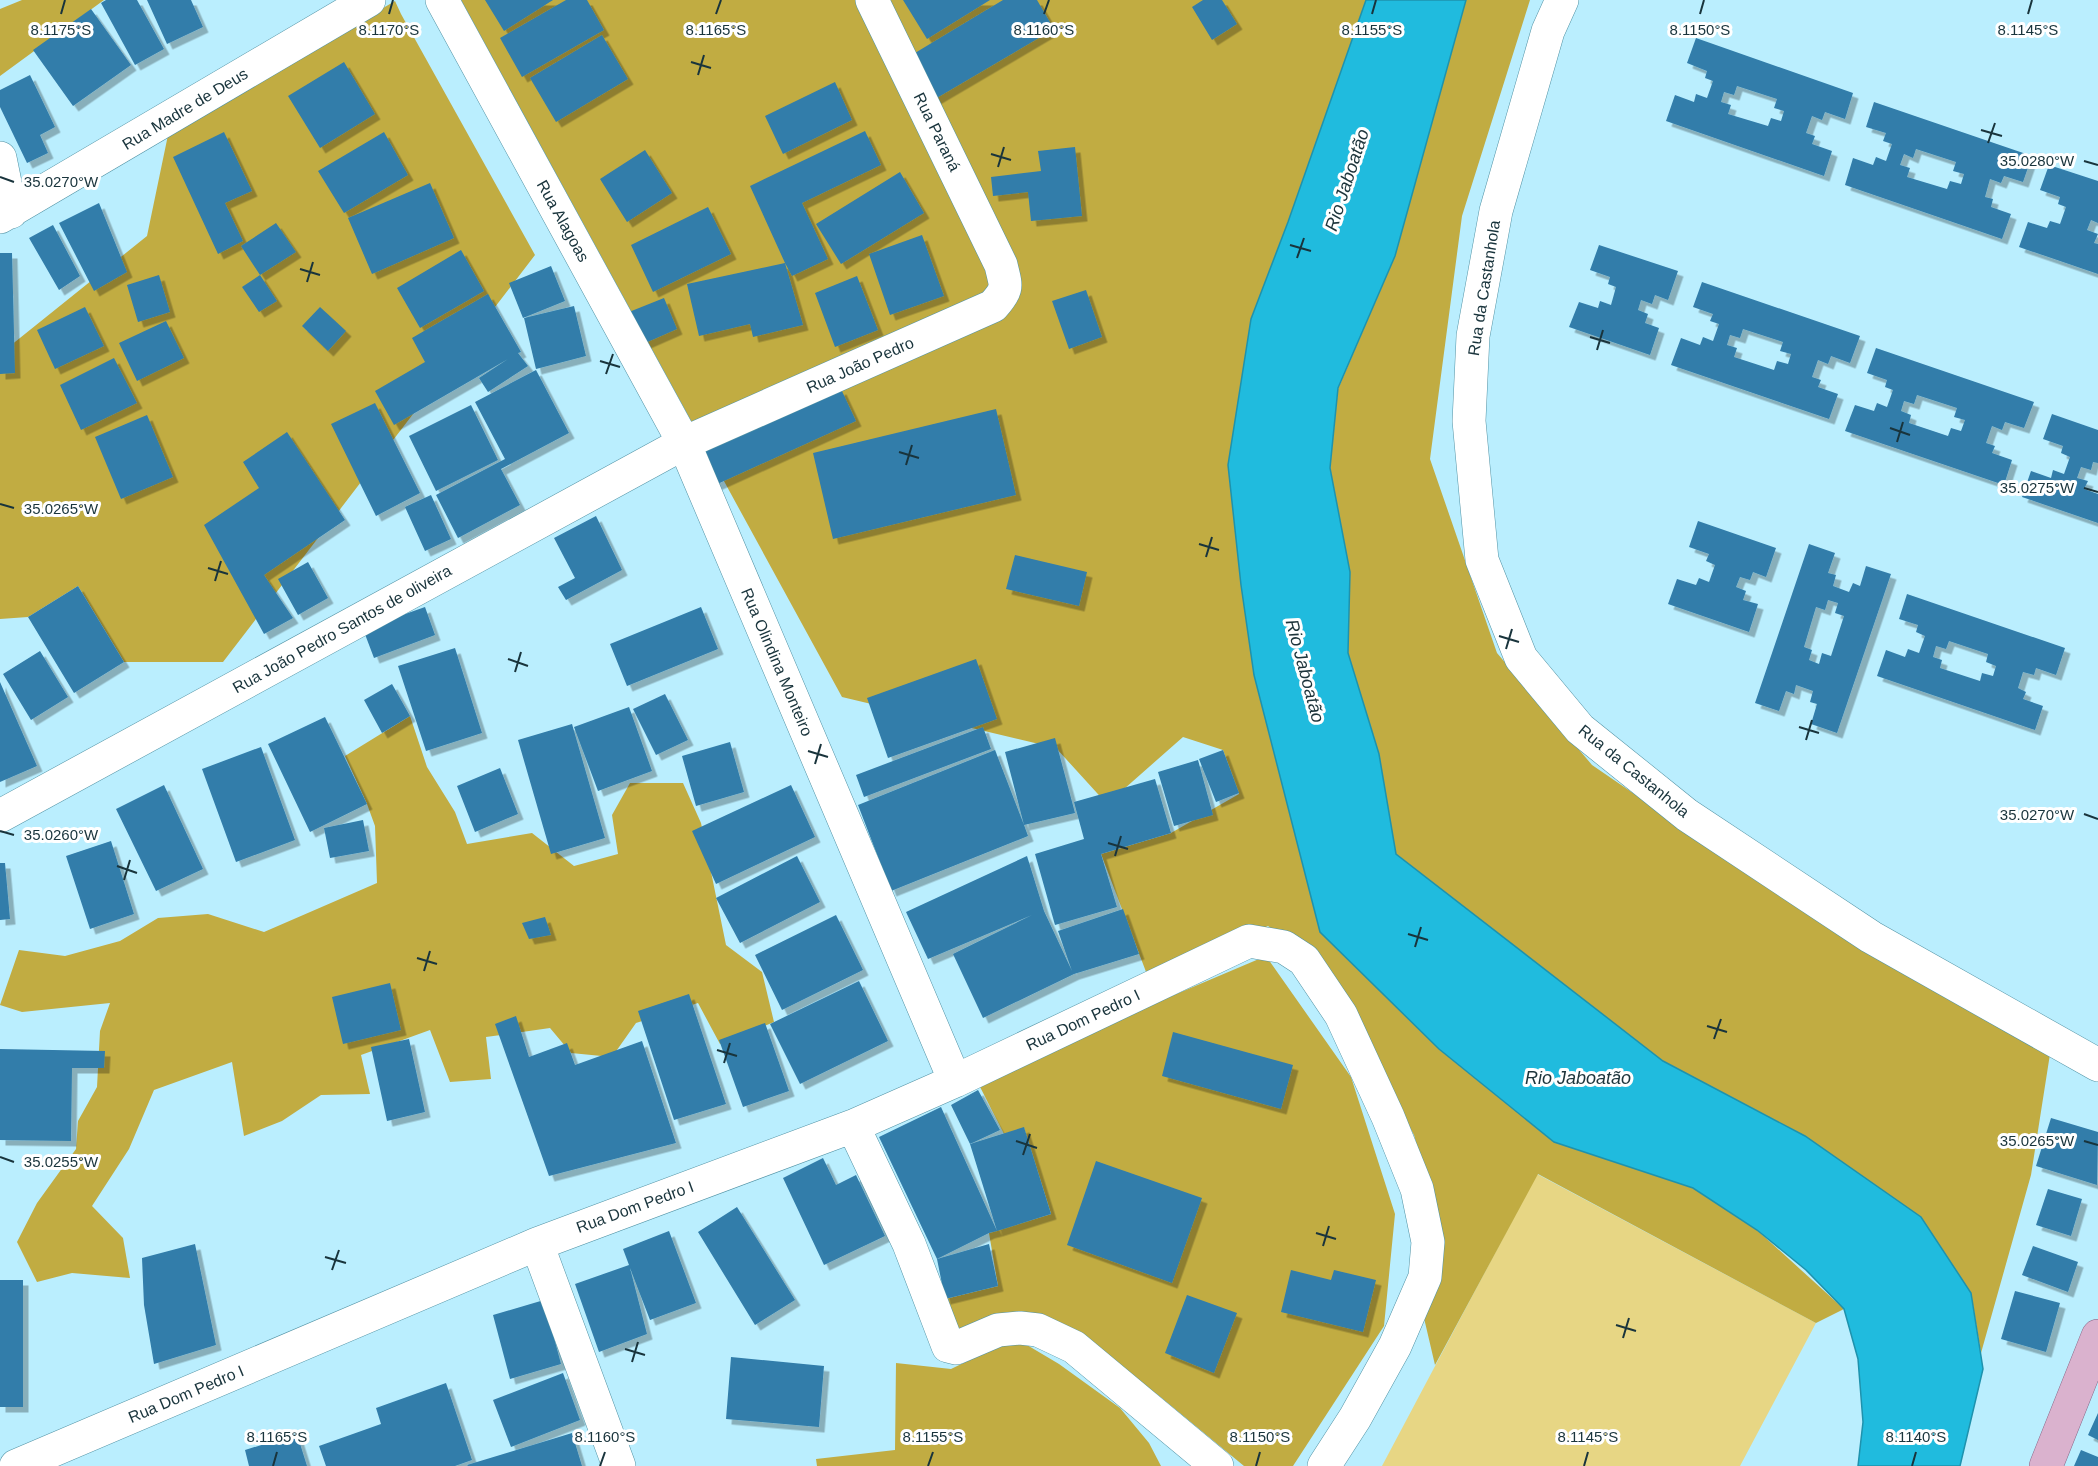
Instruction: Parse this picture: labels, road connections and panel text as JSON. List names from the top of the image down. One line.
{"streets":{"street":["Rua Madre de Deus","Rua Paraná","Rua Alagoas","Rua da Castanhola","Rua João Pedro","Rua João Pedro Santos de oliveira","Rua Olindina Monteiro","Rua Dom Pedro I"]},"crossings":[["Rua Paraná","Rua João Pedro"],["Rua Alagoas","Rua João Pedro"],["Rua Alagoas","Rua João Pedro Santos de oliveira"],["Rua Alagoas","Rua Olindina Monteiro"],["Rua João Pedro","Rua João Pedro Santos de oliveira"],["Rua João Pedro","Rua Olindina Monteiro"],["Rua João Pedro Santos de oliveira","Rua Olindina Monteiro"],["Rua Olindina Monteiro","Rua Dom Pedro I"]],"water":["Rio Jaboatão"],"coordinates":["8.1175°S","8.1170°S","8.1165°S","8.1160°S","8.1155°S","8.1150°S","8.1145°S","35.0280°W","35.0270°W","35.0275°W","35.0265°W","35.0260°W","35.0255°W","8.1140°S"]}
